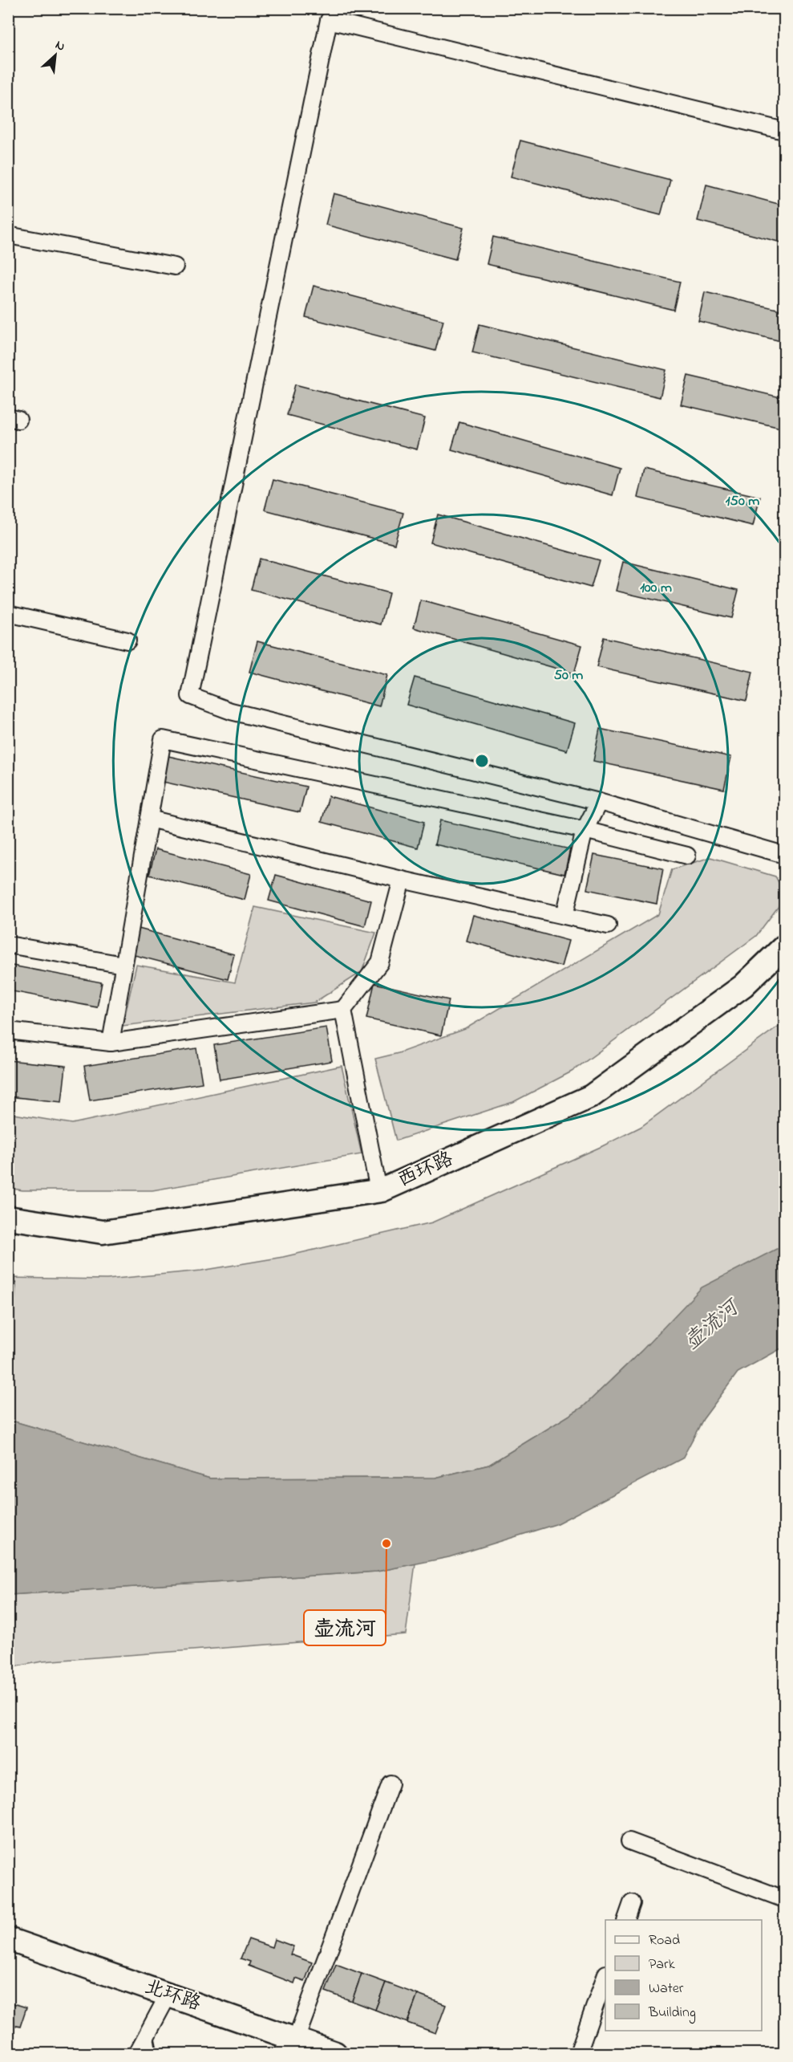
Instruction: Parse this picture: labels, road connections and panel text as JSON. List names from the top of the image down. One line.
{"streets":{"main road":["西环路","北环路"]},"water":["壶流河"],"places":["壶流河"],"legend":["Road","Park","Water","Building"],"north":"top right","rings":["150 m","100 m","50 m"]}
